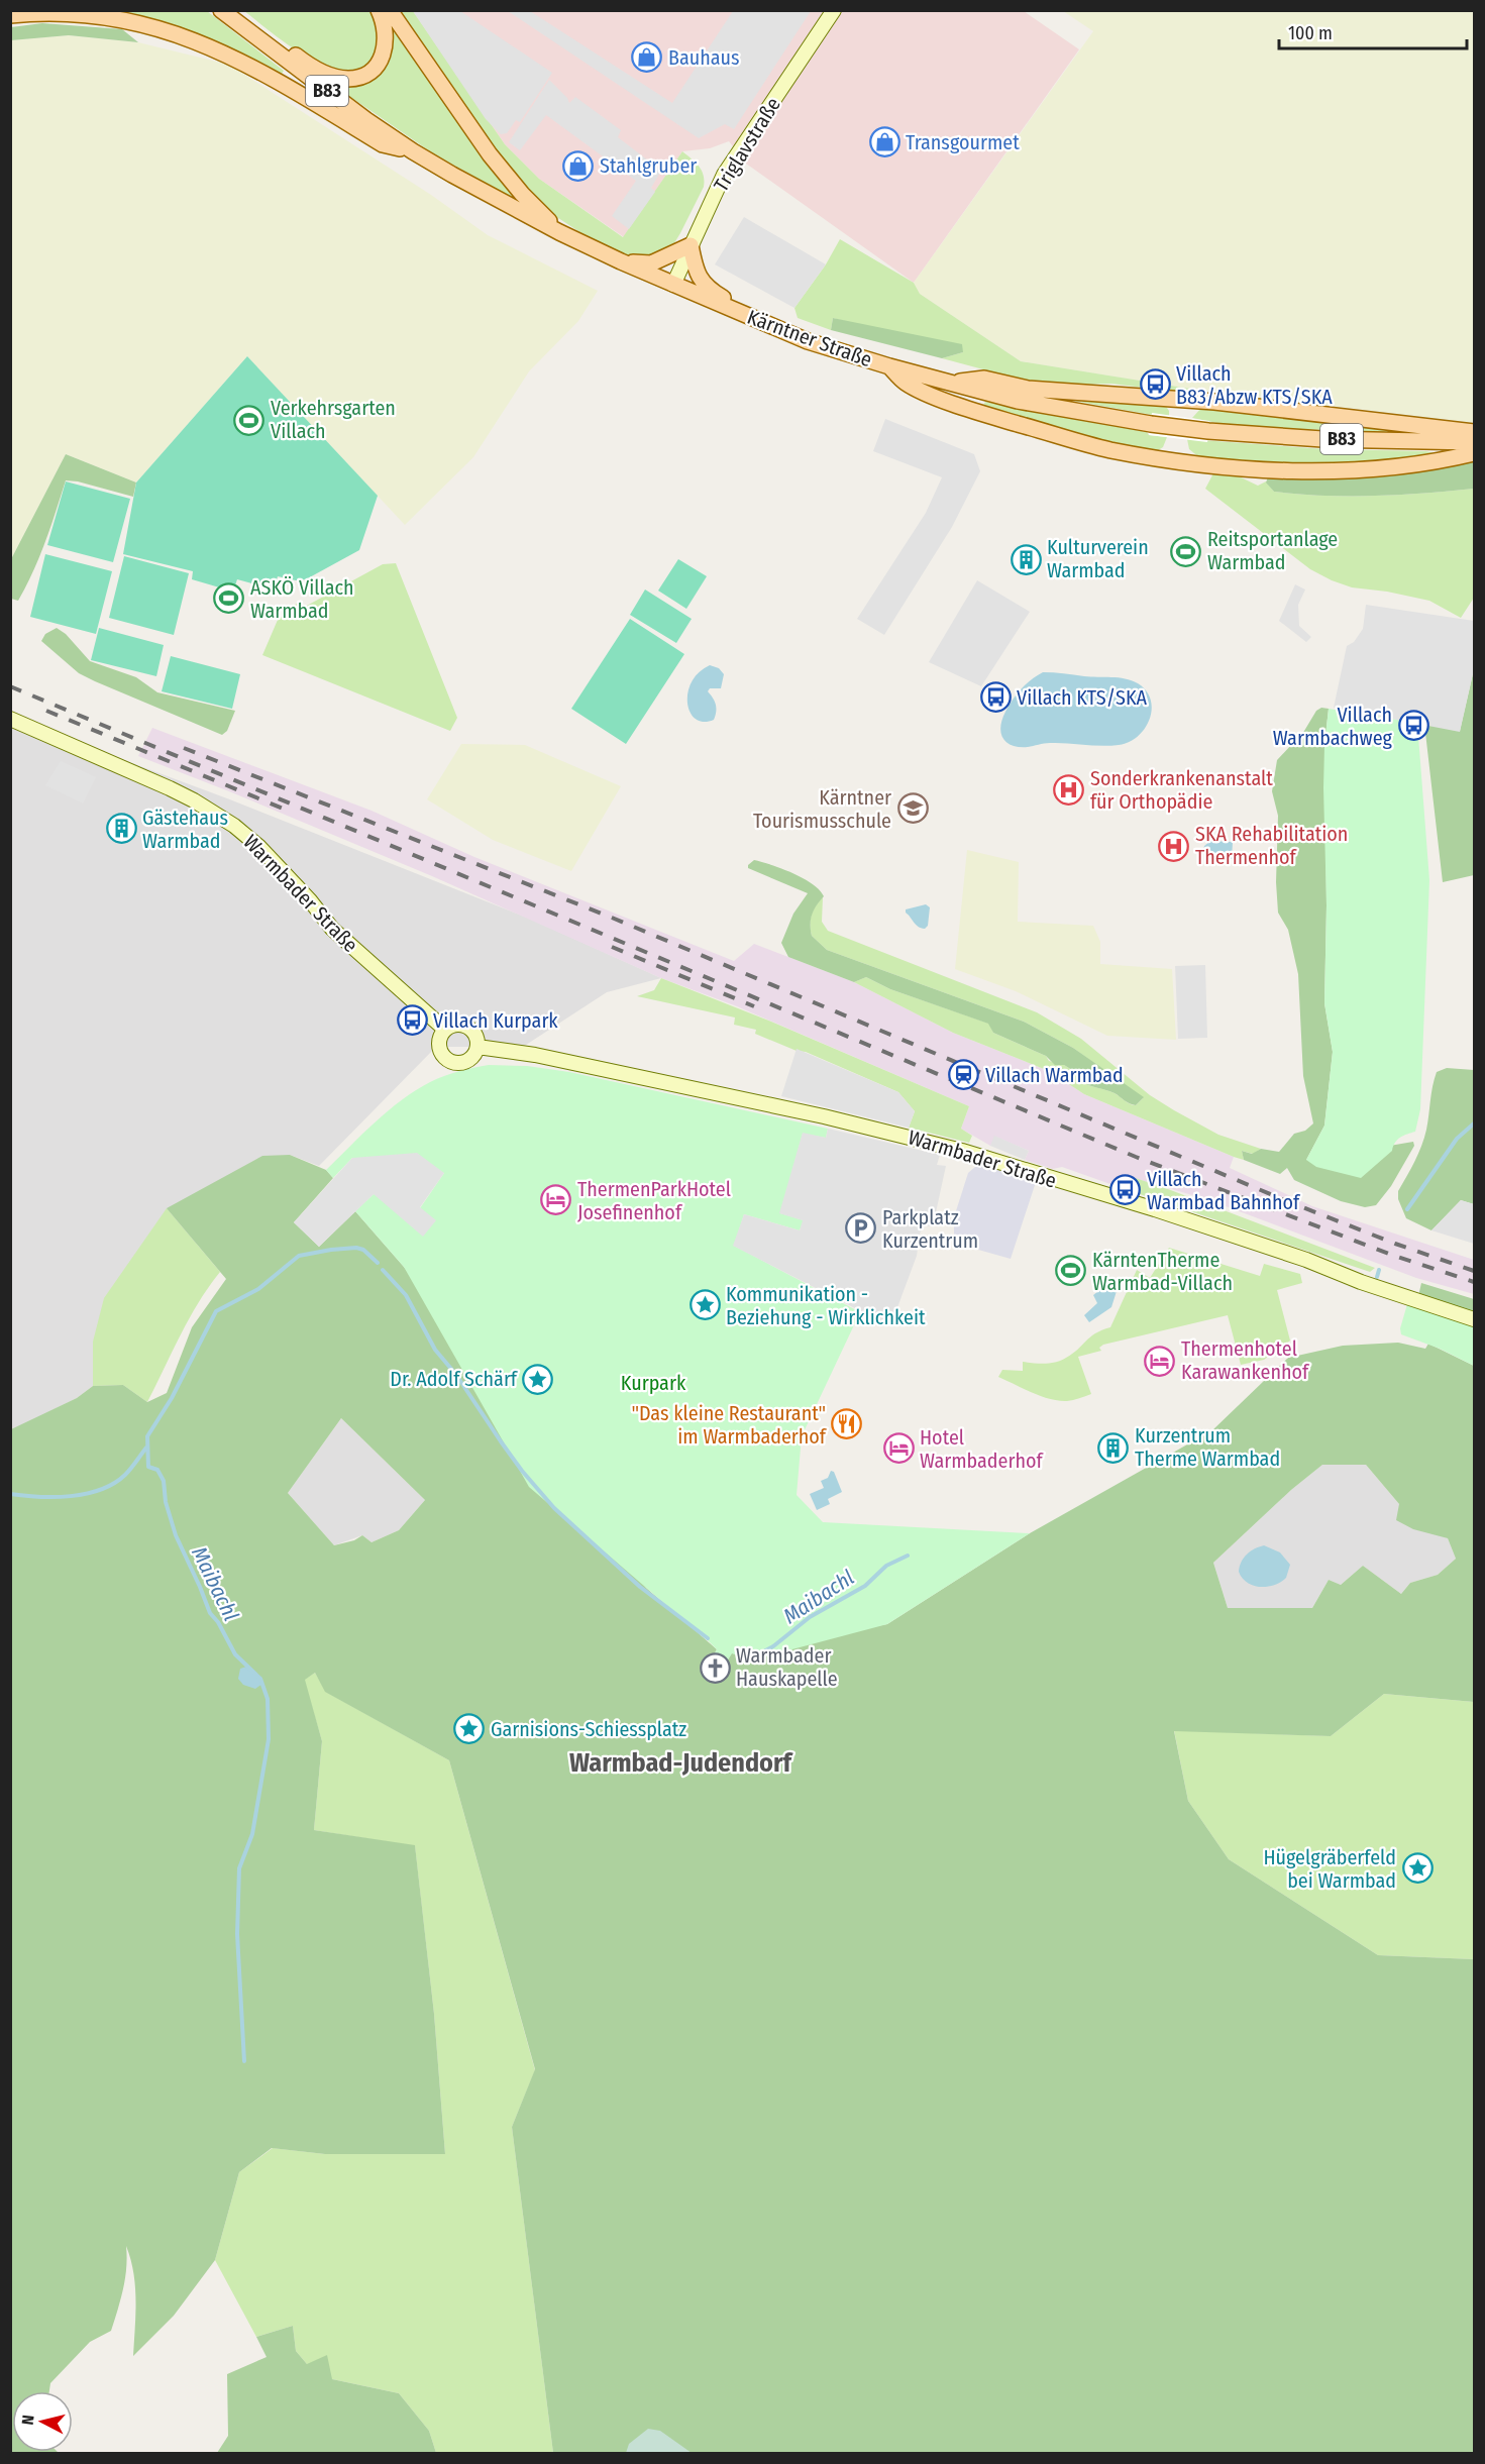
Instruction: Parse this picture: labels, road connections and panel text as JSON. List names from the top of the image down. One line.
{"streets":{"main road":["B83","Kärntner Straße"],"street":["Triglavstraße","Warmbader Straße"]},"crossings":[["Triglavstraße","Kärntner Straße"]],"districts":["Warmbad-Judendorf"],"water":["Maibachl"],"parks":["Kurpark"],"places":{"shop":["Bauhaus","Transgourmet","Stahlgruber"],"bus stop":["Villach B83/Abzw KTS/SKA","Villach KTS/SKA","Villach Warmbachweg","Villach Kurpark","Villach Warmbad Bahnhof"],"sports":["Verkehrsgarten Villach","Reitsportanlage Warmbad","ASKÖ Villach Warmbad","KärntenTherme Warmbad-Villach"],"building":["Kulturverein Warmbad","Gästehaus Warmbad","Kurzentrum Therme Warmbad"],"hospital":["Sonderkrankenanstalt für Orthopädie","SKA Rehabilitation Thermenhof"],"school or university":["Kärntner Tourismusschule"],"station":["Villach Warmbad"],"hotel":["ThermenParkHotel Josefinenhof","Thermenhotel Karawankenhof","Hotel Warmbaderhof"],"parking":["Parkplatz Kurzentrum"],"place":["Kommunikation - Beziehung - Wirklichkeit","Dr. Adolf Schärf","Garnisions-Schiessplatz","Hügelgräberfeld bei Warmbad"],"restaurant":["\"Das kleine Restaurant\" im Warmbaderhof"],"church":["Warmbader Hauskapelle"]},"scale_bar":"100 m","north":"left"}
